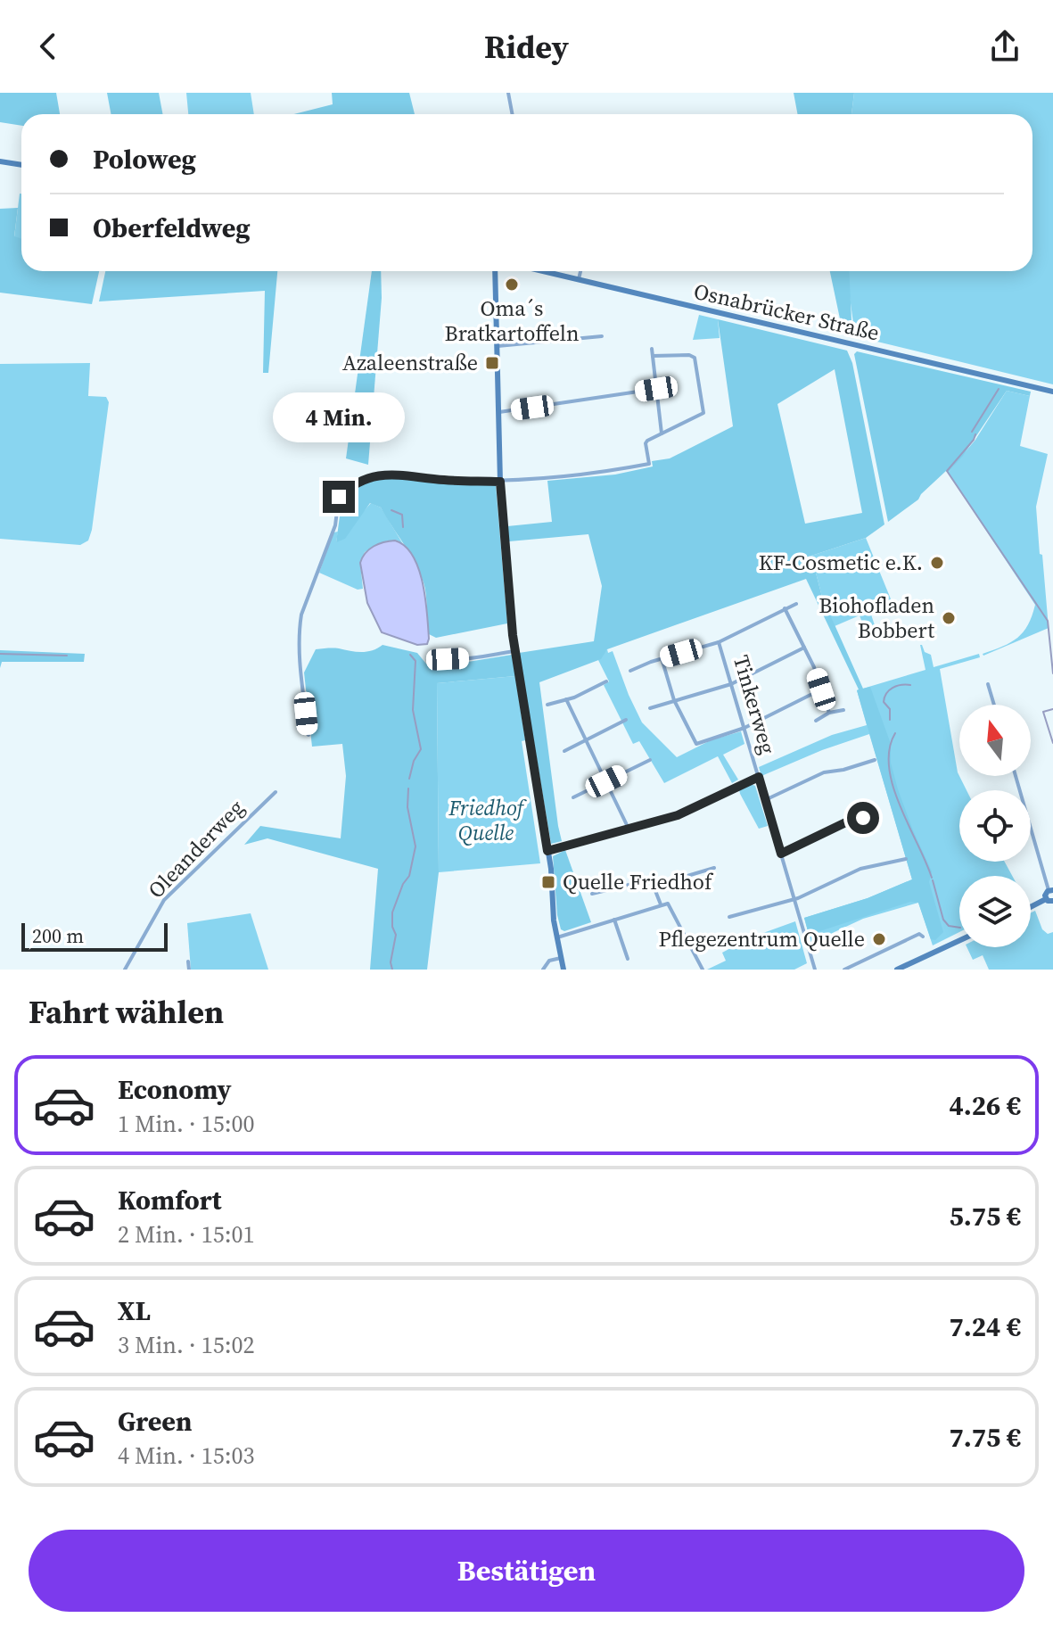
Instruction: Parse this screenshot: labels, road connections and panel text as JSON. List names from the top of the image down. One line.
{"streets":{"street":["Osnabrücker Straße","Tinkerweg","Oleanderweg"]},"parks":["Friedhof Quelle"],"places":{"other":["Oma´s Bratkartoffeln","KF-Cosmetic e.K.","Biohofladen Bobbert","Pflegezentrum Quelle"],"transit":["Azaleenstraße","Quelle Friedhof"]},"scale_bar":"200 m","north":"top","page":{"header":"Ridey","banner":["Poloweg","Oberfeldweg"],"bubble":"4 Min.","scale":"200 m","heading":"Fahrt wählen","list":[{"name":"Economy","note":"1 Min. · 15:00","value":"4.26 €"},{"name":"Komfort","note":"2 Min. · 15:01","value":"5.75 €"},{"name":"XL","note":"3 Min. · 15:02","value":"7.24 €"},{"name":"Green","note":"4 Min. · 15:03","value":"7.75 €"}],"buttons":"Bestätigen"}}
